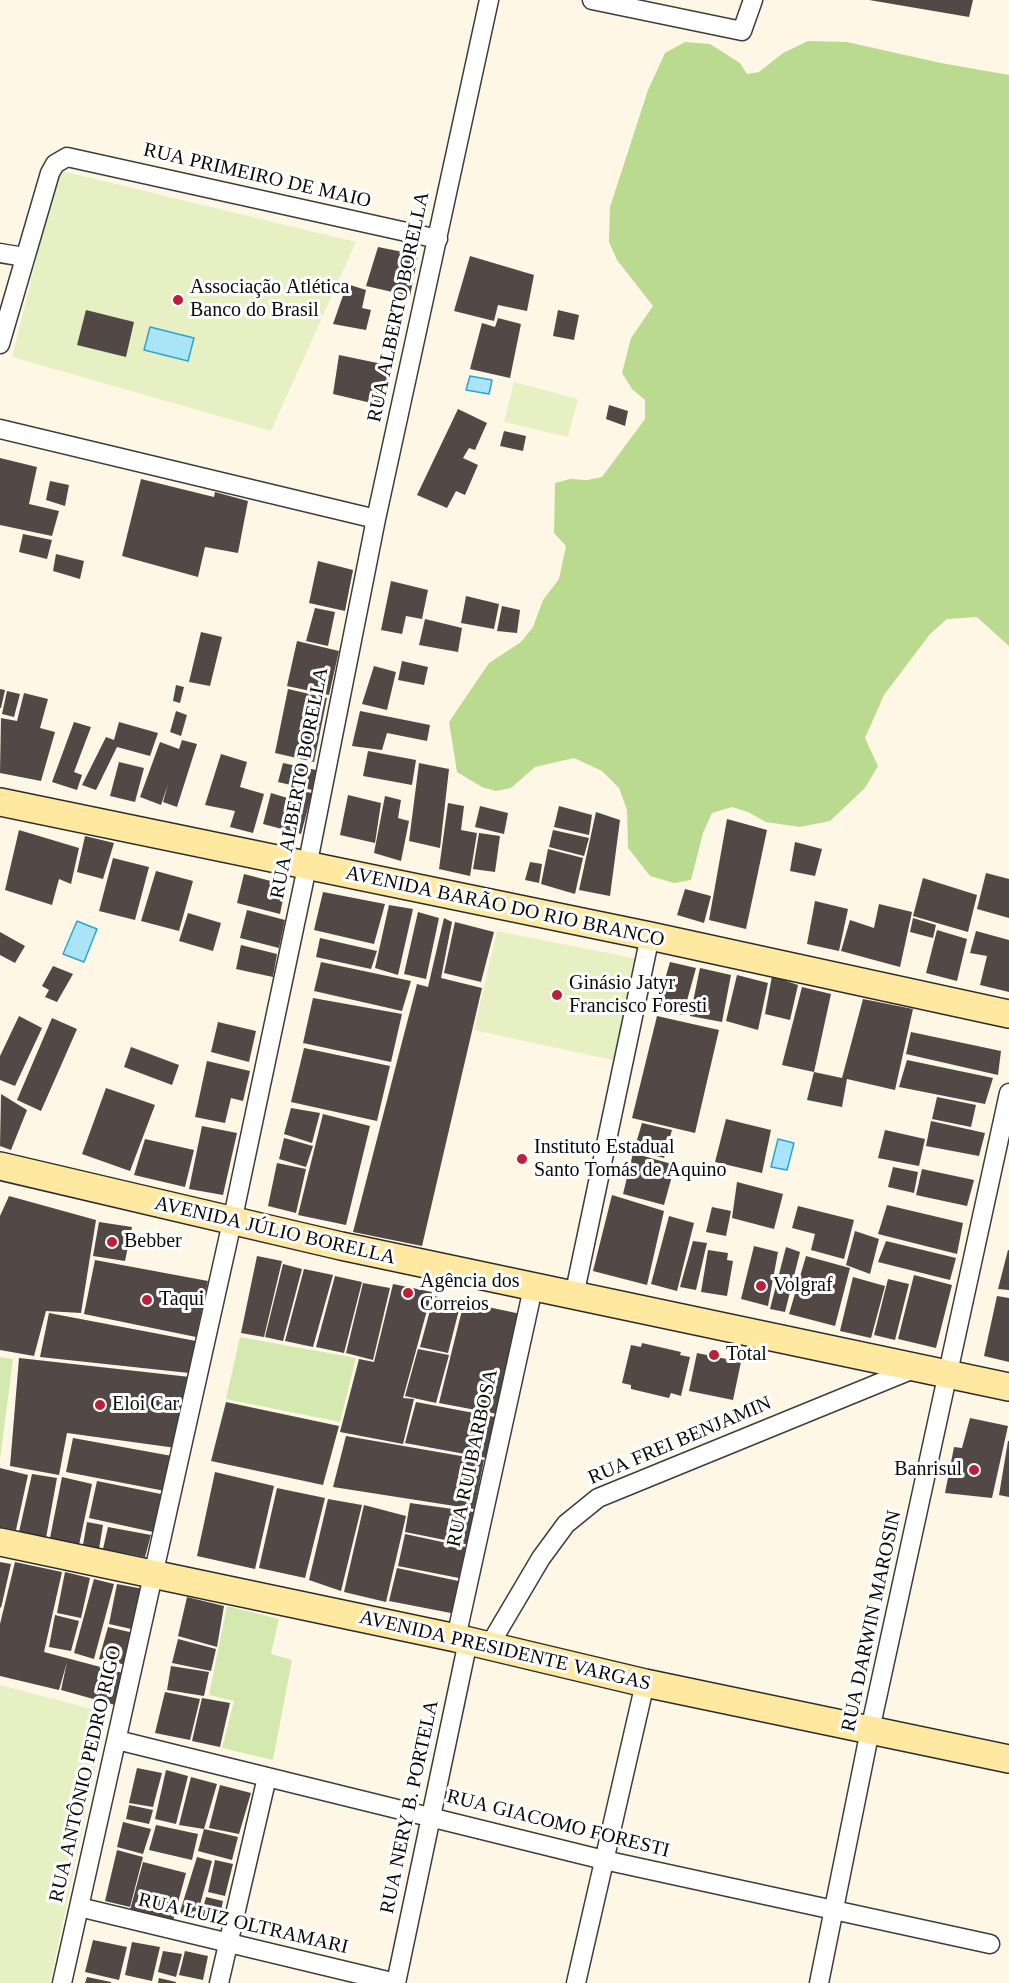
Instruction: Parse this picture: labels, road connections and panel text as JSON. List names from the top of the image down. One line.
{"streets":{"main road":["AVENIDA BARÃO DO RIO BRANCO","AVENIDA JÚLIO BORELLA","AVENIDA PRESIDENTE VARGAS"],"street":["RUA PRIMEIRO DE MAIO","RUA ALBERTO BORELLA","RUA FREI BENJAMIN","RUA RUI BARBOSA","RUA DARWIN MAROSIN","RUA ANTÔNIO PEDRO RIGO","RUA NERY B. PORTELA","RUA GIACOMO FORESTI","RUA LUIZ OLTRAMARI"]},"crossings":[["RUA PRIMEIRO DE MAIO","RUA ALBERTO BORELLA"],["RUA ALBERTO BORELLA","AVENIDA BARÃO DO RIO BRANCO"],["RUA ALBERTO BORELLA","AVENIDA JÚLIO BORELLA"],["RUA ALBERTO BORELLA","AVENIDA PRESIDENTE VARGAS"],["RUA ALBERTO BORELLA","RUA ANTÔNIO PEDRO RIGO"],["AVENIDA JÚLIO BORELLA","RUA FREI BENJAMIN"],["AVENIDA JÚLIO BORELLA","RUA RUI BARBOSA"],["AVENIDA JÚLIO BORELLA","RUA DARWIN MAROSIN"],["RUA FREI BENJAMIN","RUA RUI BARBOSA"],["RUA FREI BENJAMIN","AVENIDA PRESIDENTE VARGAS"],["RUA FREI BENJAMIN","RUA NERY B. PORTELA"],["RUA RUI BARBOSA","AVENIDA PRESIDENTE VARGAS"],["RUA RUI BARBOSA","RUA NERY B. PORTELA"],["RUA DARWIN MAROSIN","AVENIDA PRESIDENTE VARGAS"],["RUA DARWIN MAROSIN","RUA GIACOMO FORESTI"],["AVENIDA PRESIDENTE VARGAS","RUA ANTÔNIO PEDRO RIGO"],["AVENIDA PRESIDENTE VARGAS","RUA NERY B. PORTELA"],["RUA ANTÔNIO PEDRO RIGO","RUA GIACOMO FORESTI"],["RUA ANTÔNIO PEDRO RIGO","RUA LUIZ OLTRAMARI"],["RUA NERY B. PORTELA","RUA GIACOMO FORESTI"],["RUA NERY B. PORTELA","RUA LUIZ OLTRAMARI"]],"places":["Associação Atlética Banco do Brasil","Ginásio Jatyr Francisco Foresti","Instituto Estadual Santo Tomás de Aquino","Bebber","Volgraf","Agência dos Correios","Taqui","Total","Eloi Car","Banrisul"]}
